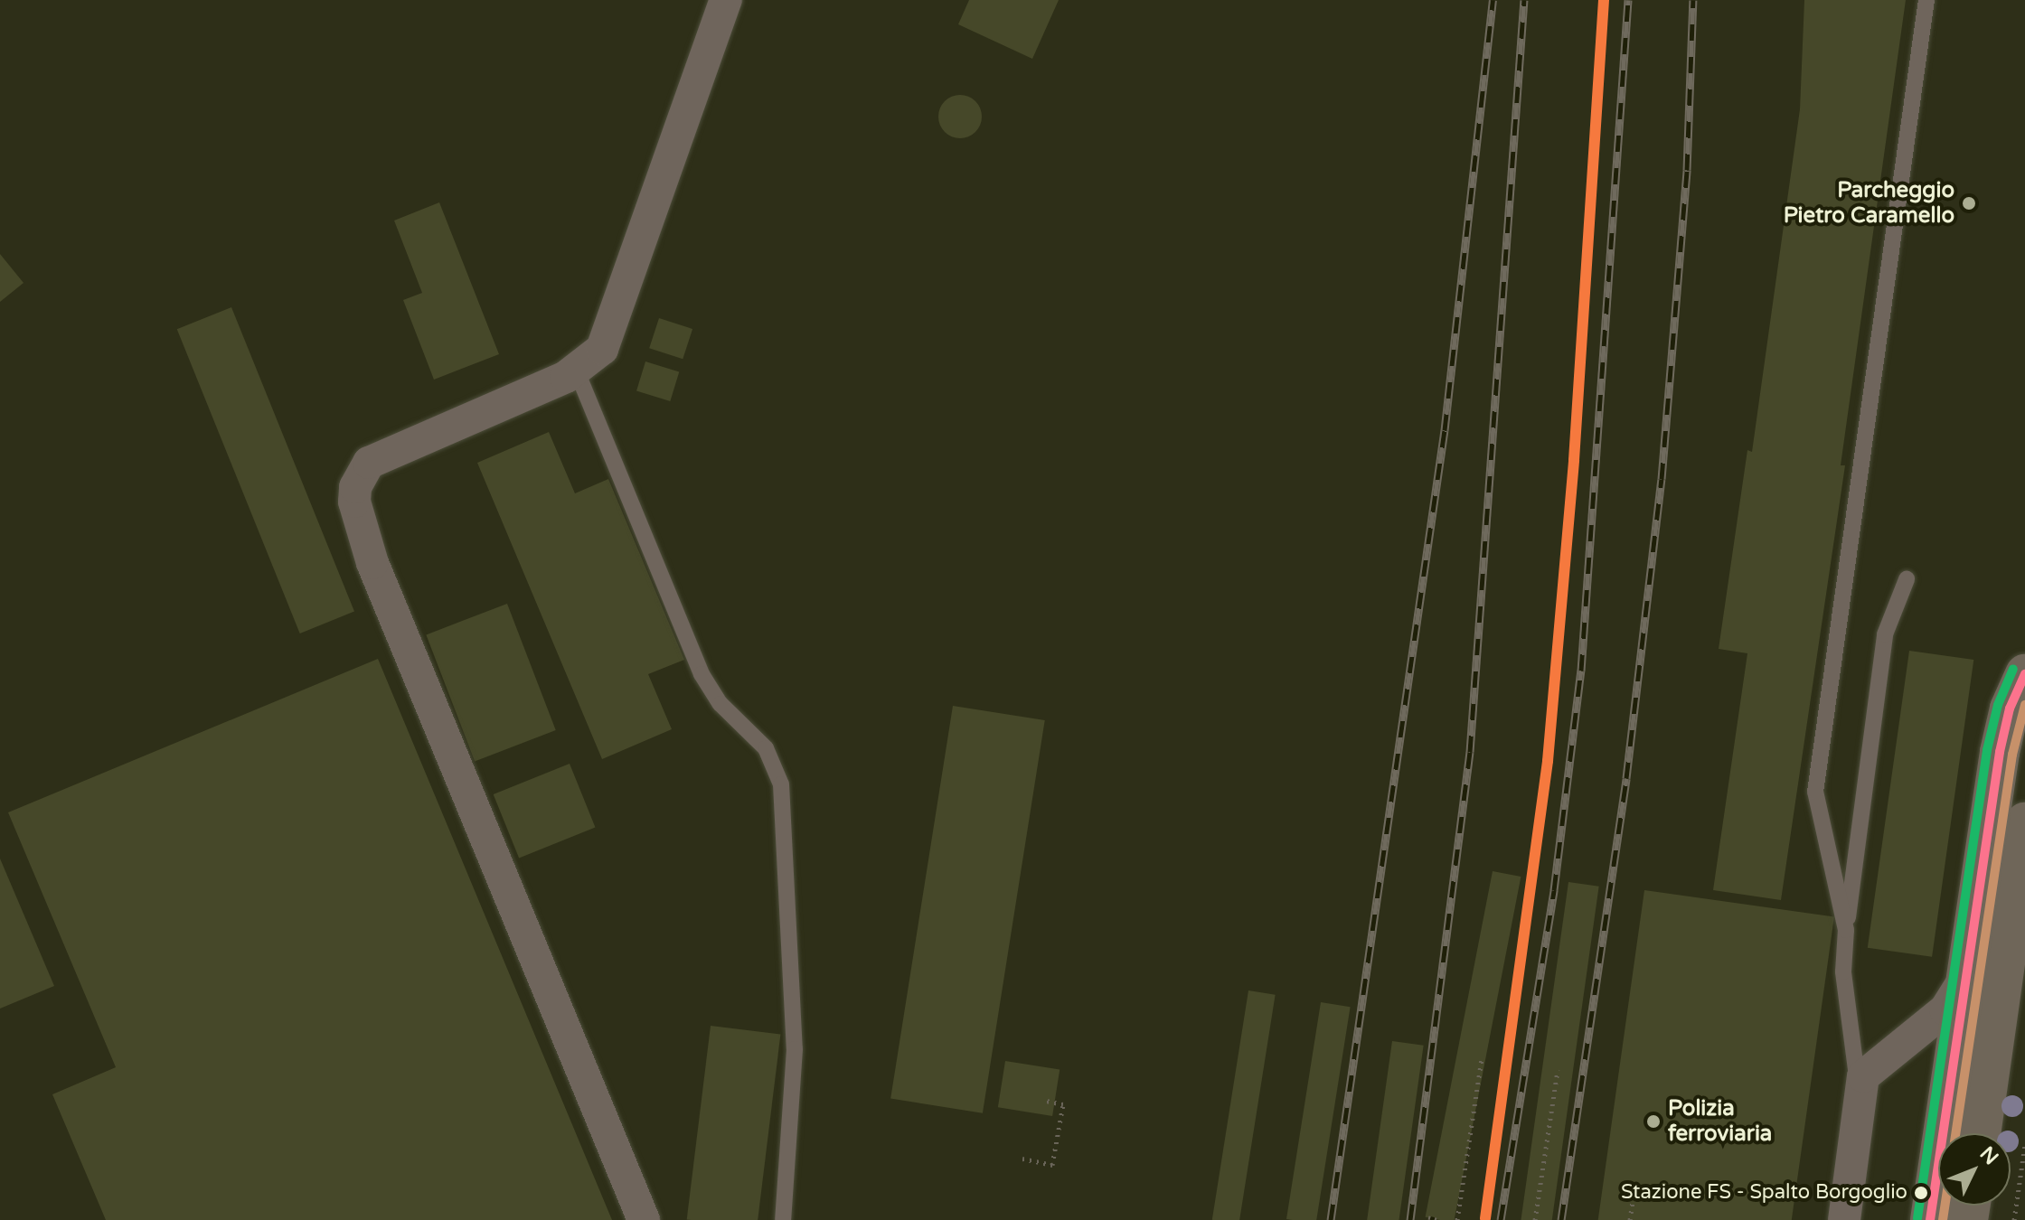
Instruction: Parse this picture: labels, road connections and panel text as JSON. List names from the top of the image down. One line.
{"places":["Parcheggio Pietro Caramello","Polizia ferroviaria","Stazione FS - Spalto Borgoglio"],"north":"top right"}
